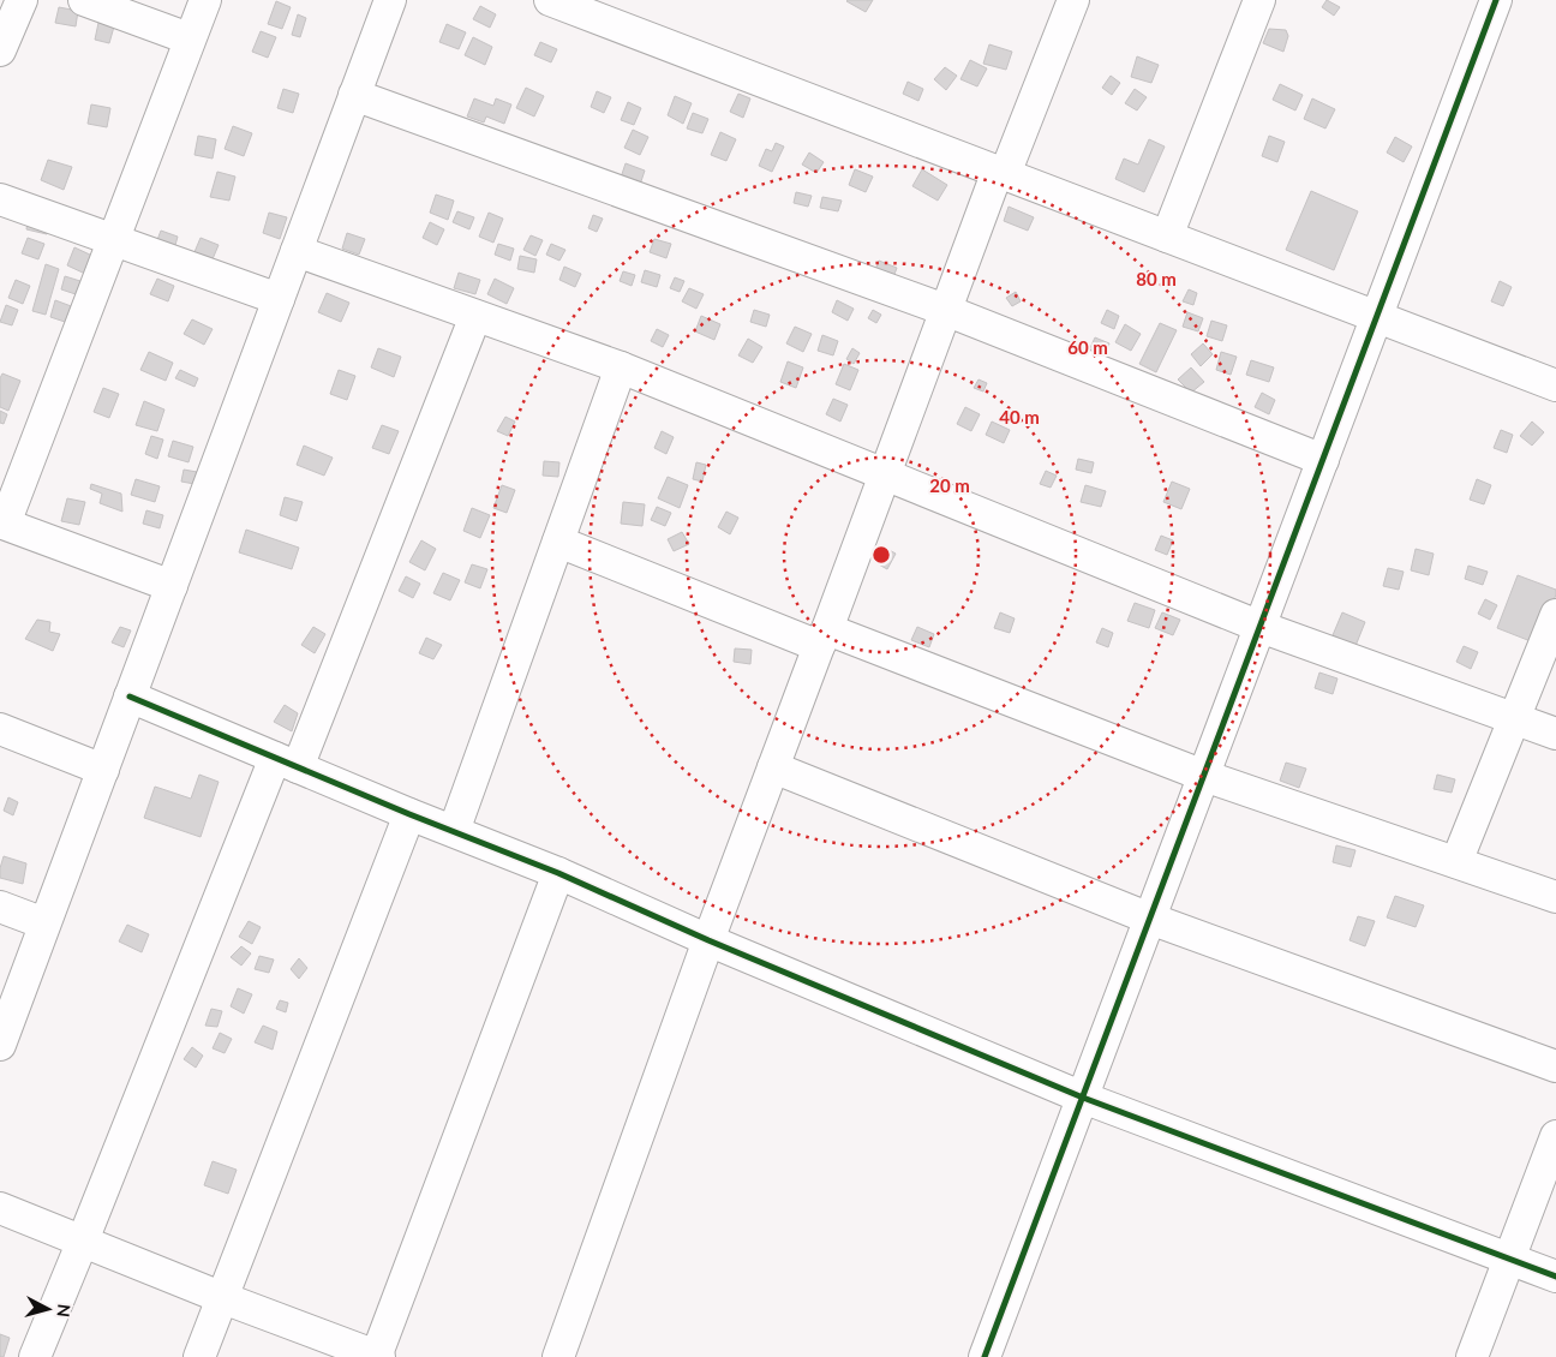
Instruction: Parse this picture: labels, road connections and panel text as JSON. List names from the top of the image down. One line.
{"north":"right","rings":["80 m","60 m","40 m","20 m"]}
